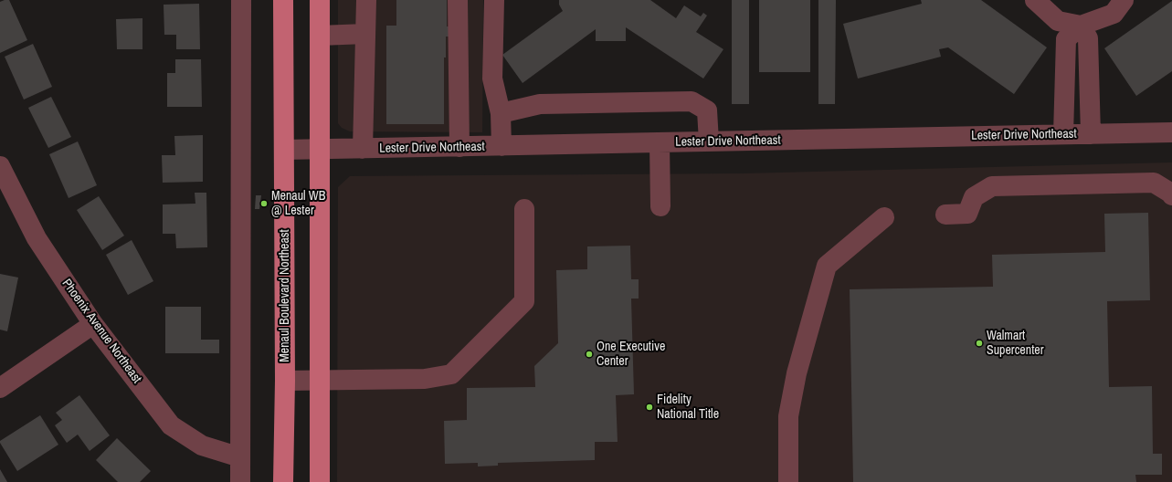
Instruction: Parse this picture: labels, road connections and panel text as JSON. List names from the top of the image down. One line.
{"streets":{"main road":["Menaul Boulevard Northeast"],"street":["Lester Drive Northeast","Phoenix Avenue Northeast"]},"crossings":[["Lester Drive Northeast","Menaul Boulevard Northeast"]],"places":["Menaul WB @ Lester","Walmart Supercenter","One Executive Center","Fidelity National Title"]}
